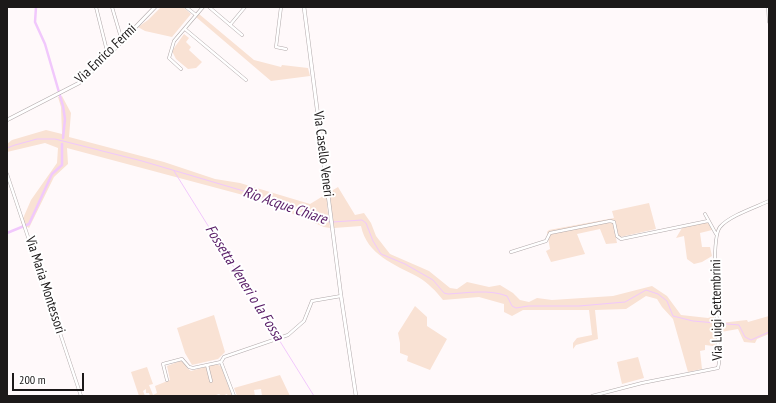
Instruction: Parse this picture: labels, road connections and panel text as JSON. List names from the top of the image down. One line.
{"streets":{"street":["Via Enrico Fermi","Via Casello Veneri","Via Maria Montessori","Via Luigi Settembrini"]},"water":["Rio Acque Chiare","Fossetta Veneri o la Fossa"],"scale_bar":"200 m"}
